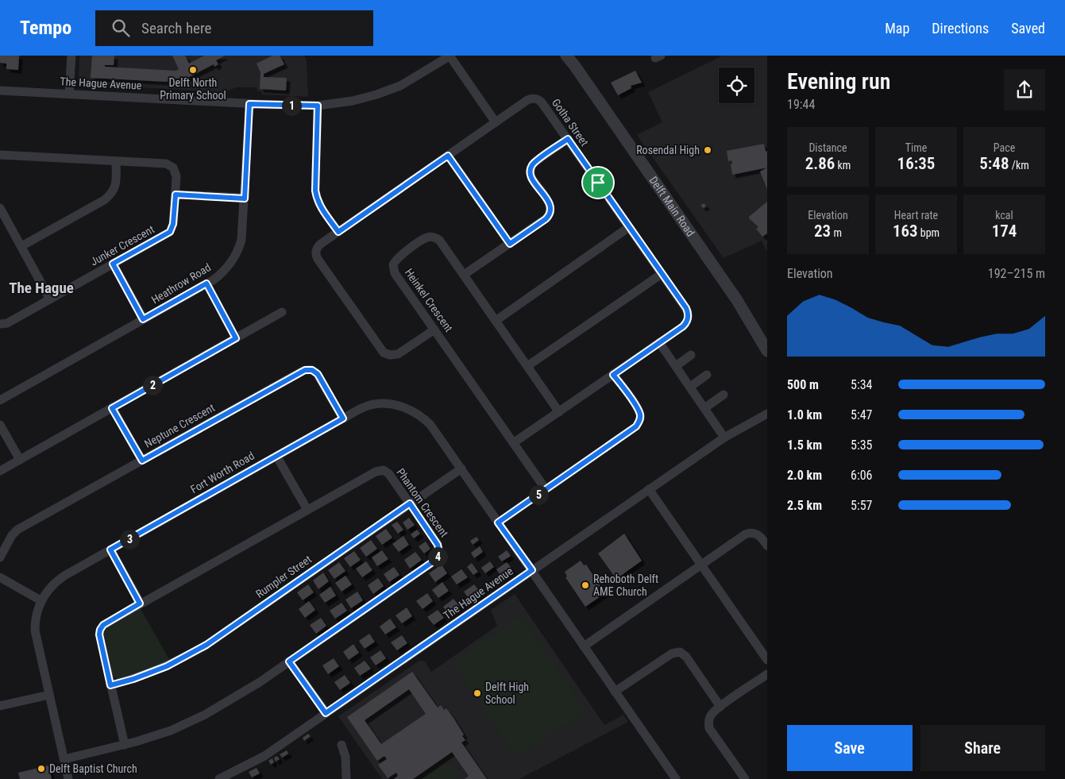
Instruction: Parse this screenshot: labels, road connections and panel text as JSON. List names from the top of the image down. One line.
{"streets":{"street":["The Hague Avenue","Gotha Street","Delft Main Road","Junker Crescent","Heathrow Road","Heinkel Crescent","Neptune Crescent","Fort Worth Road","Phantom Crescent","Rumpler Street"]},"crossings":[["The Hague Avenue","Heathrow Road"],["The Hague Avenue","Fort Worth Road"],["Gotha Street","Heinkel Crescent"],["Neptune Crescent","Fort Worth Road"],["Fort Worth Road","Phantom Crescent"],["Fort Worth Road","Rumpler Street"],["Phantom Crescent","Rumpler Street"]],"districts":["The Hague"],"places":["Delft North Primary School","Rosendal High","Rehoboth Delft AME Church","Delft High School","Delft Baptist Church"],"page":{"header":"Tempo","search":"Search here","nav":["Map","Directions","Saved"],"heading":["Evening run","19:44"],"pins":["1","2","5","3","4"],"stats":[["Distance","2.86 km"],["Time","16:35"],["Pace","5:48 /km"],["Elevation","23 m"],["Heart rate","163 bpm"],["kcal","174"]],"chart":["Elevation","192–215 m"],"list":[{"name":"500 m","note":"5:34"},{"name":"1.0 km","note":"5:47"},{"name":"1.5 km","note":"5:35"},{"name":"2.0 km","note":"6:06"},{"name":"2.5 km","note":"5:57"}],"buttons":["Save","Share"]}}
